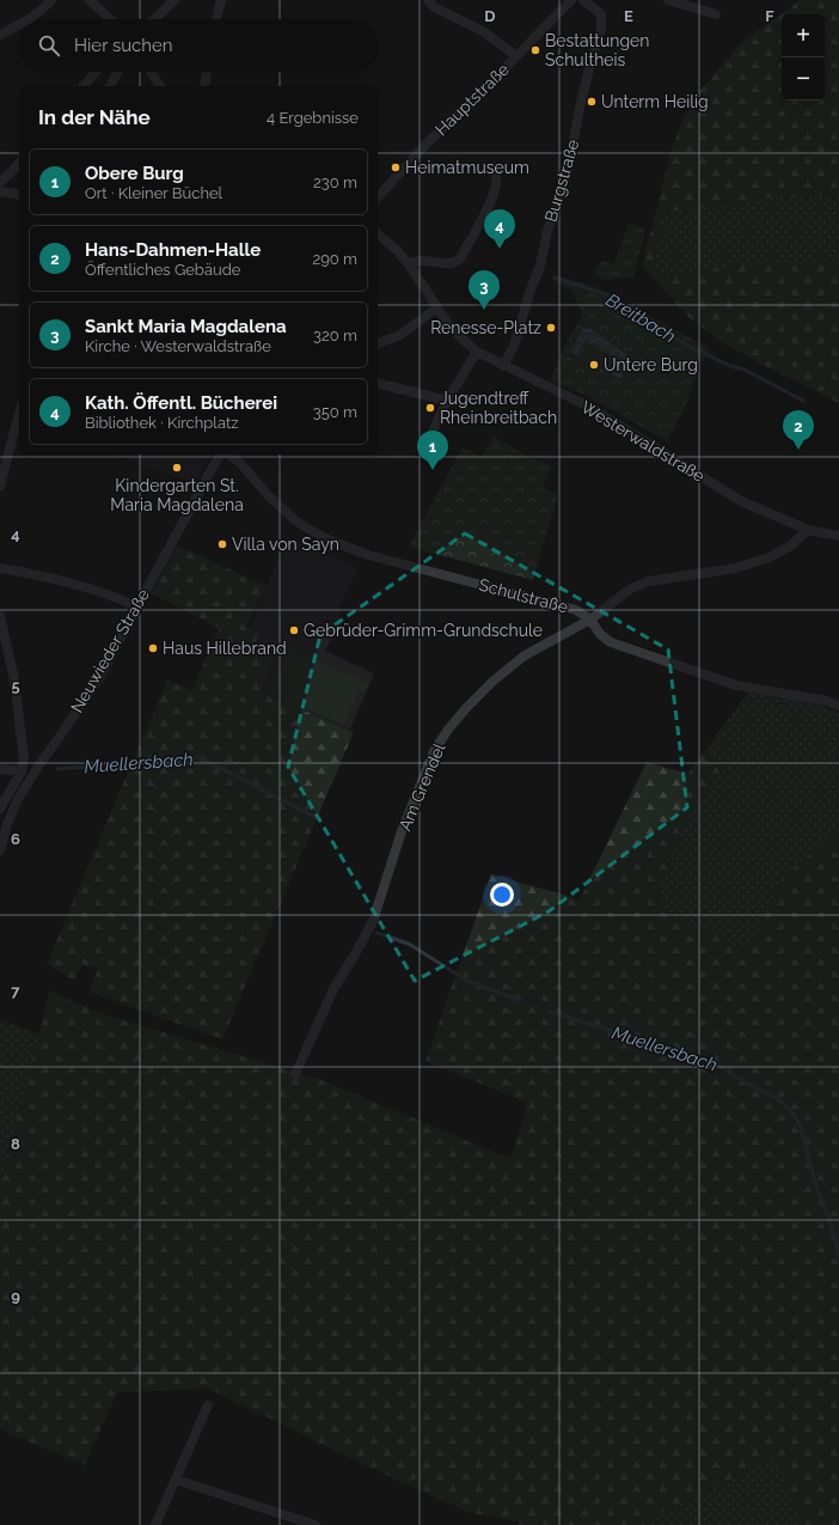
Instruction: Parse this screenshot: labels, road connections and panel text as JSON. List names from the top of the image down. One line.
{"streets":{"street":["Hauptstraße","Burgstraße","Westerwaldstraße","Schulstraße","Neuwieder Straße","Am Grendel"]},"crossings":[["Burgstraße","Westerwaldstraße"],["Westerwaldstraße","Am Grendel"],["Schulstraße","Am Grendel"]],"water":["Breitbach","Muellersbach"],"places":["Bestattungen Schultheis","Unterm Heilig","Heimatmuseum","Renesse-Platz","Untere Burg","Jugendtreff Rheinbreitbach","Kindergarten St. Maria Magdalena","Villa von Sayn","Gebrüder-Grimm-Grundschule","Haus Hillebrand"],"page":{"map_buttons":["+","−"],"search":"Hier suchen","heading":["In der Nähe","4 Ergebnisse"],"list":[{"mark":"1","name":"Obere Burg","note":"Ort · Kleiner Büchel","value":"230 m"},{"mark":"2","name":"Hans-Dahmen-Halle","note":"Öffentliches Gebäude","value":"290 m"},{"mark":"3","name":"Sankt Maria Magdalena","note":"Kirche · Westerwaldstraße","value":"320 m"},{"mark":"4","name":"Kath. Öffentl. Bücherei","note":"Bibliothek · Kirchplatz","value":"350 m"}],"pins":["4","3","2","1"]},"grid":{"columns":["D","E","F"],"rows":["4","5","6","7","8","9"]}}
